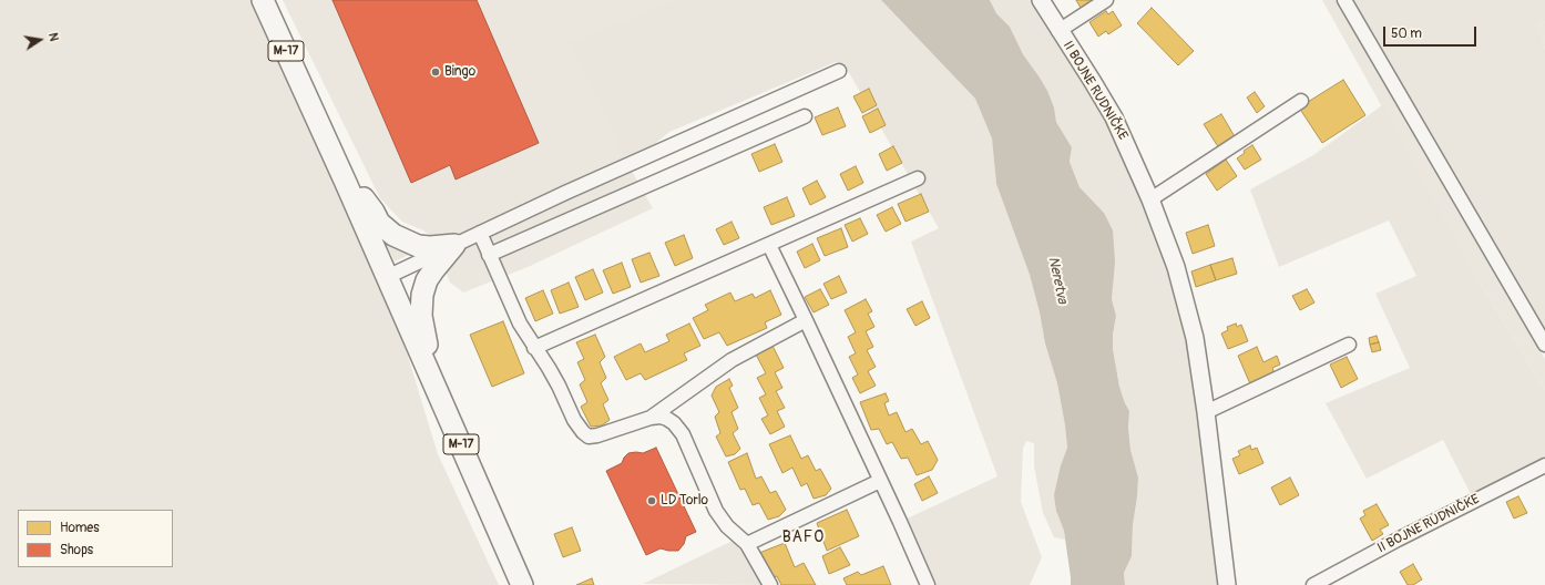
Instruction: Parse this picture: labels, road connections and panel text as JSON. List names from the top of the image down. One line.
{"streets":{"main road":["M-17"],"street":["II BOJNE RUDNIČKE"]},"districts":["BAFO"],"water":["Neretva"],"places":["Bingo","LD Torlo"],"legend":["Homes","Shops"],"scale_bar":"50 m","north":"right"}
